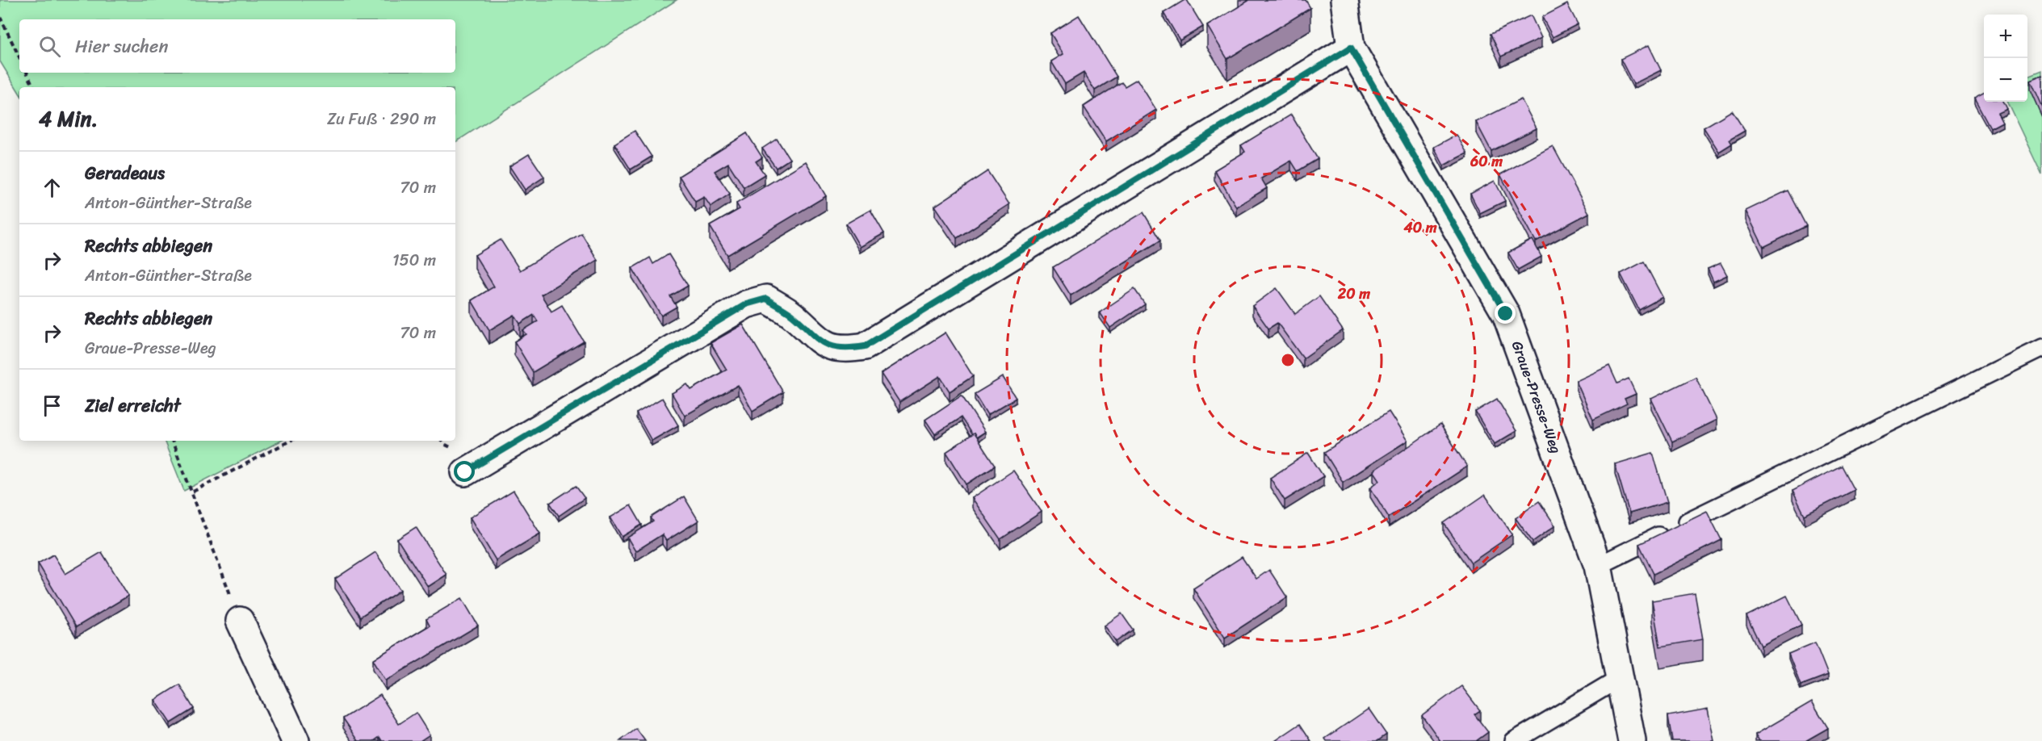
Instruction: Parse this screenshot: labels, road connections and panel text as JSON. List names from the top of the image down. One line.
{"streets":{"street":["Graue-Presse-Weg"]},"page":{"map_buttons":["+","−"],"search":"Hier suchen","heading":["4 Min.","Zu Fuß · 290 m"],"list":[["Geradeaus","Anton-Günther-Straße","70 m"],["Rechts abbiegen","Anton-Günther-Straße","150 m"],["Rechts abbiegen","Graue-Presse-Weg","70 m"],"Ziel erreicht"]},"rings":["60 m","40 m","20 m"]}
